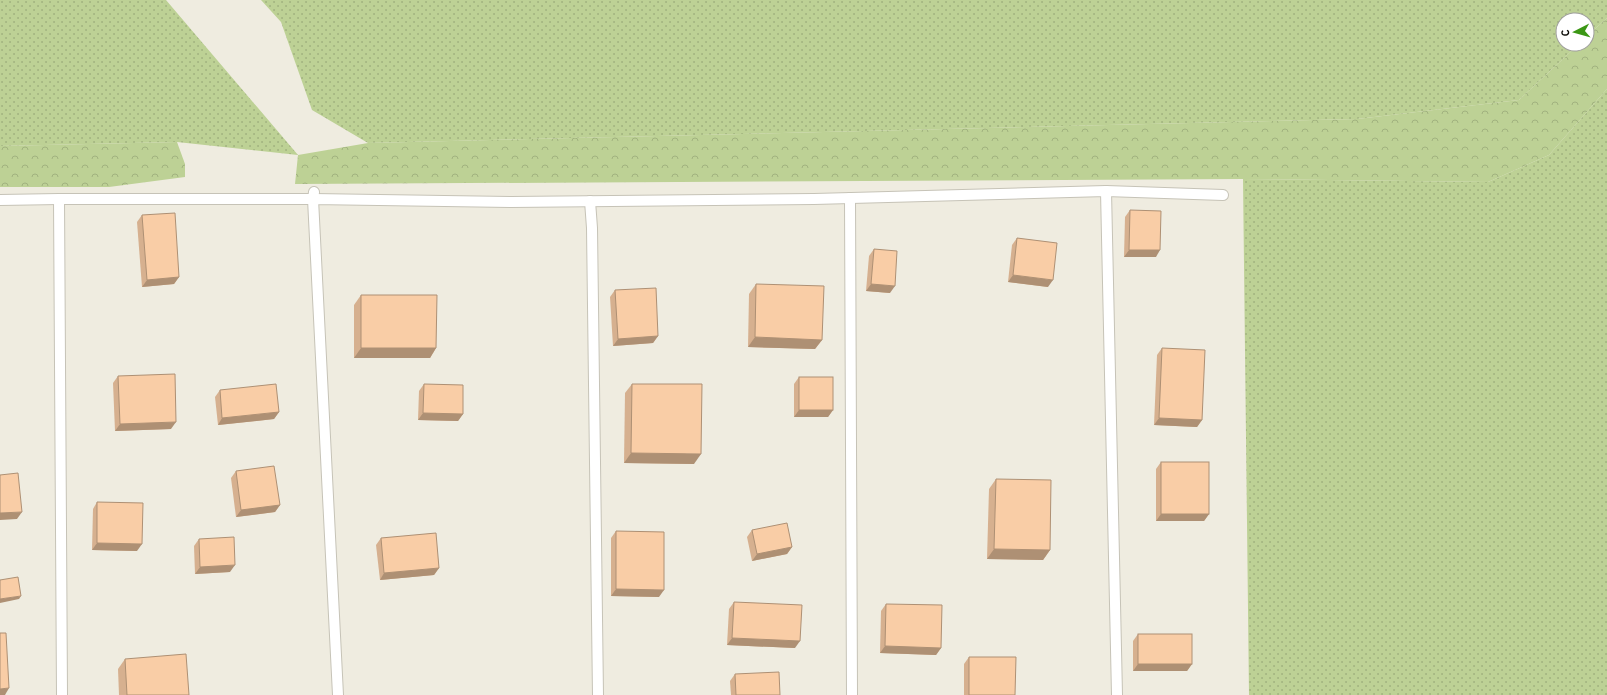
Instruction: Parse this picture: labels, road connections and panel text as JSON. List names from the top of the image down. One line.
{"north":"left"}
